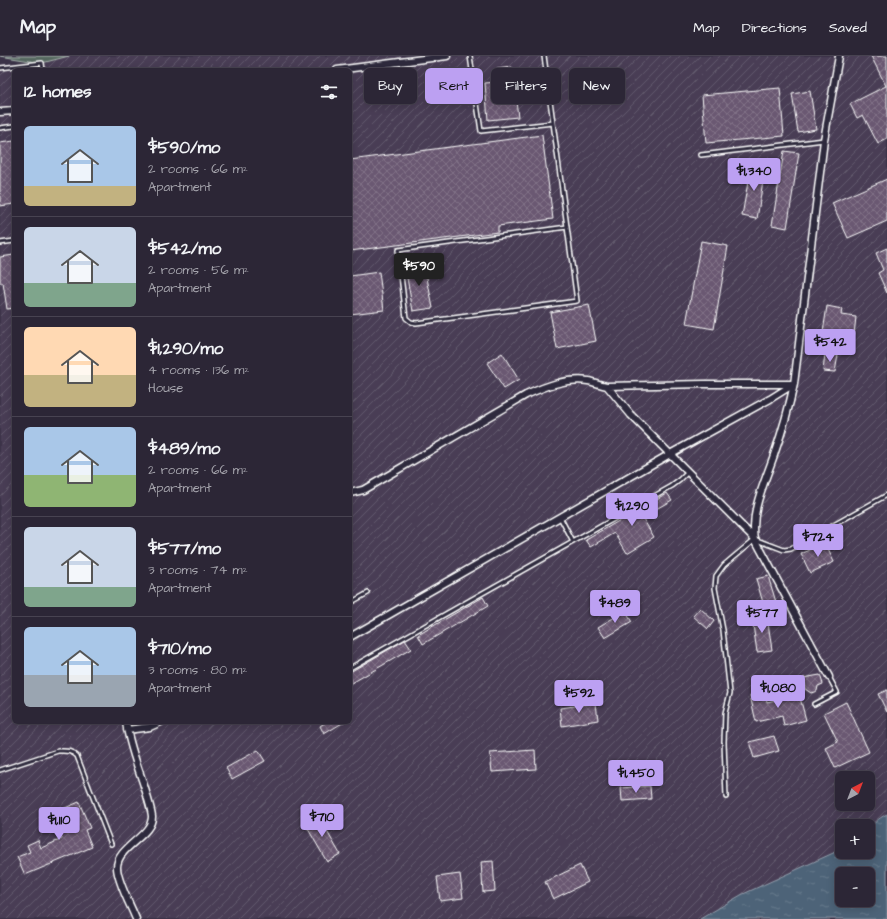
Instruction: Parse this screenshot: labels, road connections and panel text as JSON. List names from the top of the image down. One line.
{"north":"top right","page":{"header":"Map","nav":["Map","Directions","Saved"],"chip":["Buy","Rent","Filters","New"],"heading":"12 homes","list":[{"name":"$590/mo","note":"2 rooms · 66 m² · Apartment"},{"name":"$542/mo","note":"2 rooms · 56 m² · Apartment"},{"name":"$1,290/mo","note":"4 rooms · 136 m² · House"},{"name":"$489/mo","note":"2 rooms · 66 m² · Apartment"},{"name":"$577/mo","note":"3 rooms · 74 m² · Apartment"},{"name":"$710/mo","note":"3 rooms · 80 m² · Apartment"}],"price":["$1,340","$590","$542","$1,290","$724","$489","$577","$1,080","$592","$1,450","$710","$1,110"],"map_buttons":["+","−"]}}
